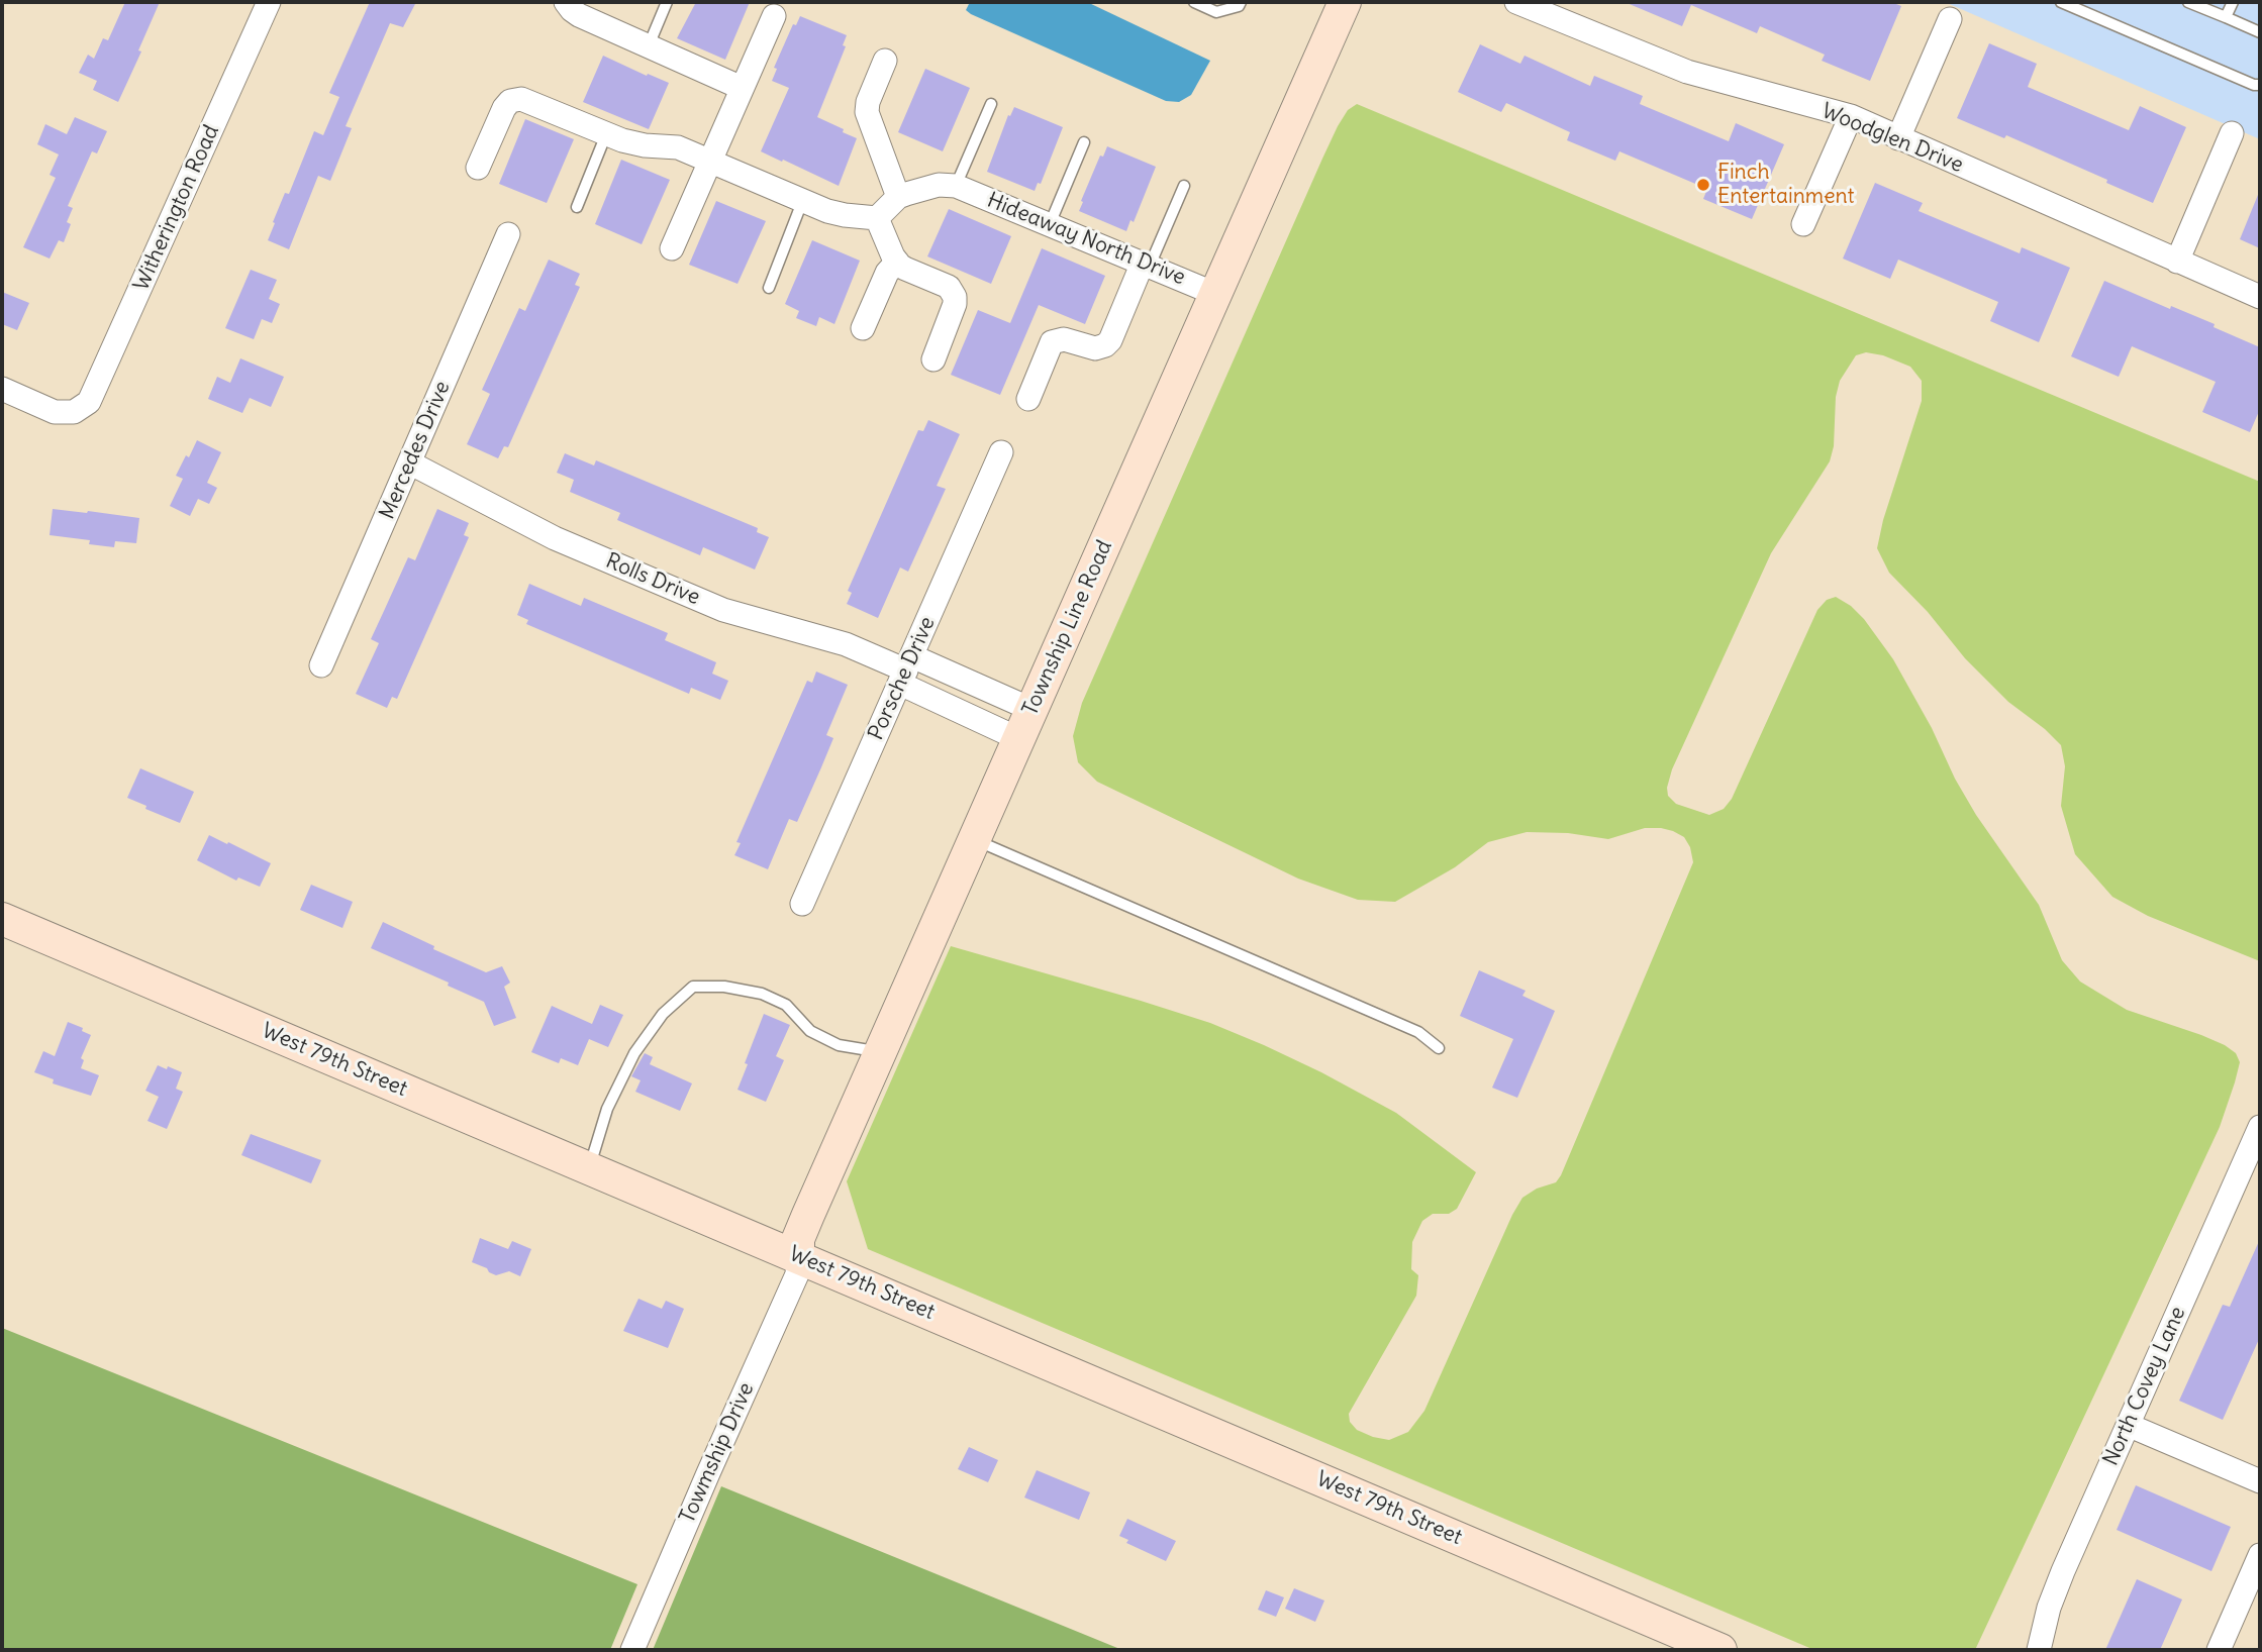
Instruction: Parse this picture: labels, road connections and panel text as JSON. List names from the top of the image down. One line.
{"streets":{"main road":["Township Line Road","West 79th Street"],"street":["Woodglen Drive","Witherington Road","Hideaway North Drive","Mercedes Drive","Rolls Drive","Porsche Drive","North Covey Lane","Towmship Drive"]},"crossings":[["Hideaway North Drive","Township Line Road"],["Mercedes Drive","Rolls Drive"],["Rolls Drive","Township Line Road"],["Rolls Drive","Porsche Drive"],["Township Line Road","West 79th Street"],["Township Line Road","Towmship Drive"],["West 79th Street","Towmship Drive"]],"places":["Finch Entertainment"]}
